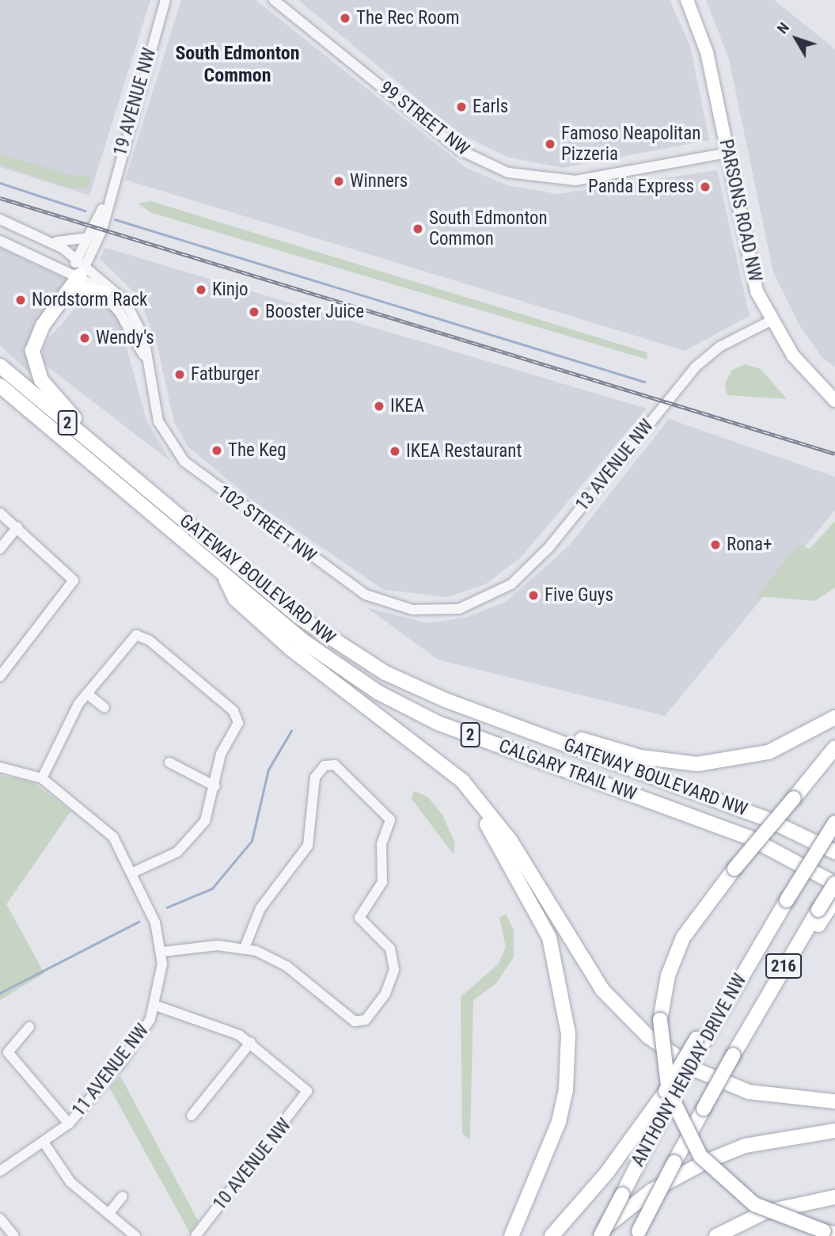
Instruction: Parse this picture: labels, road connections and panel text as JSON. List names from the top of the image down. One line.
{"streets":{"highway":["2","GATEWAY BOULEVARD NW","CALGARY TRAIL NW","216","ANTHONY HENDAY DRIVE NW"],"main road":["PARSONS ROAD NW"],"street":["19 AVENUE NW","99 STREET NW","13 AVENUE NW","102 STREET NW","11 AVENUE NW","10 AVENUE NW"]},"crossings":[["19 AVENUE NW","102 STREET NW"],["99 STREET NW","PARSONS ROAD NW"],["PARSONS ROAD NW","13 AVENUE NW"],["13 AVENUE NW","102 STREET NW"],["CALGARY TRAIL NW","ANTHONY HENDAY DRIVE NW"]],"districts":["South Edmonton Common"],"places":["The Rec Room","Earls","Famoso Neapolitan Pizzeria","Winners","Panda Express","South Edmonton Common","Kinjo","Nordstorm Rack","Booster Juice","Wendy's","Fatburger","IKEA","The Keg","IKEA Restaurant","Rona+","Five Guys"],"north":"top left"}
